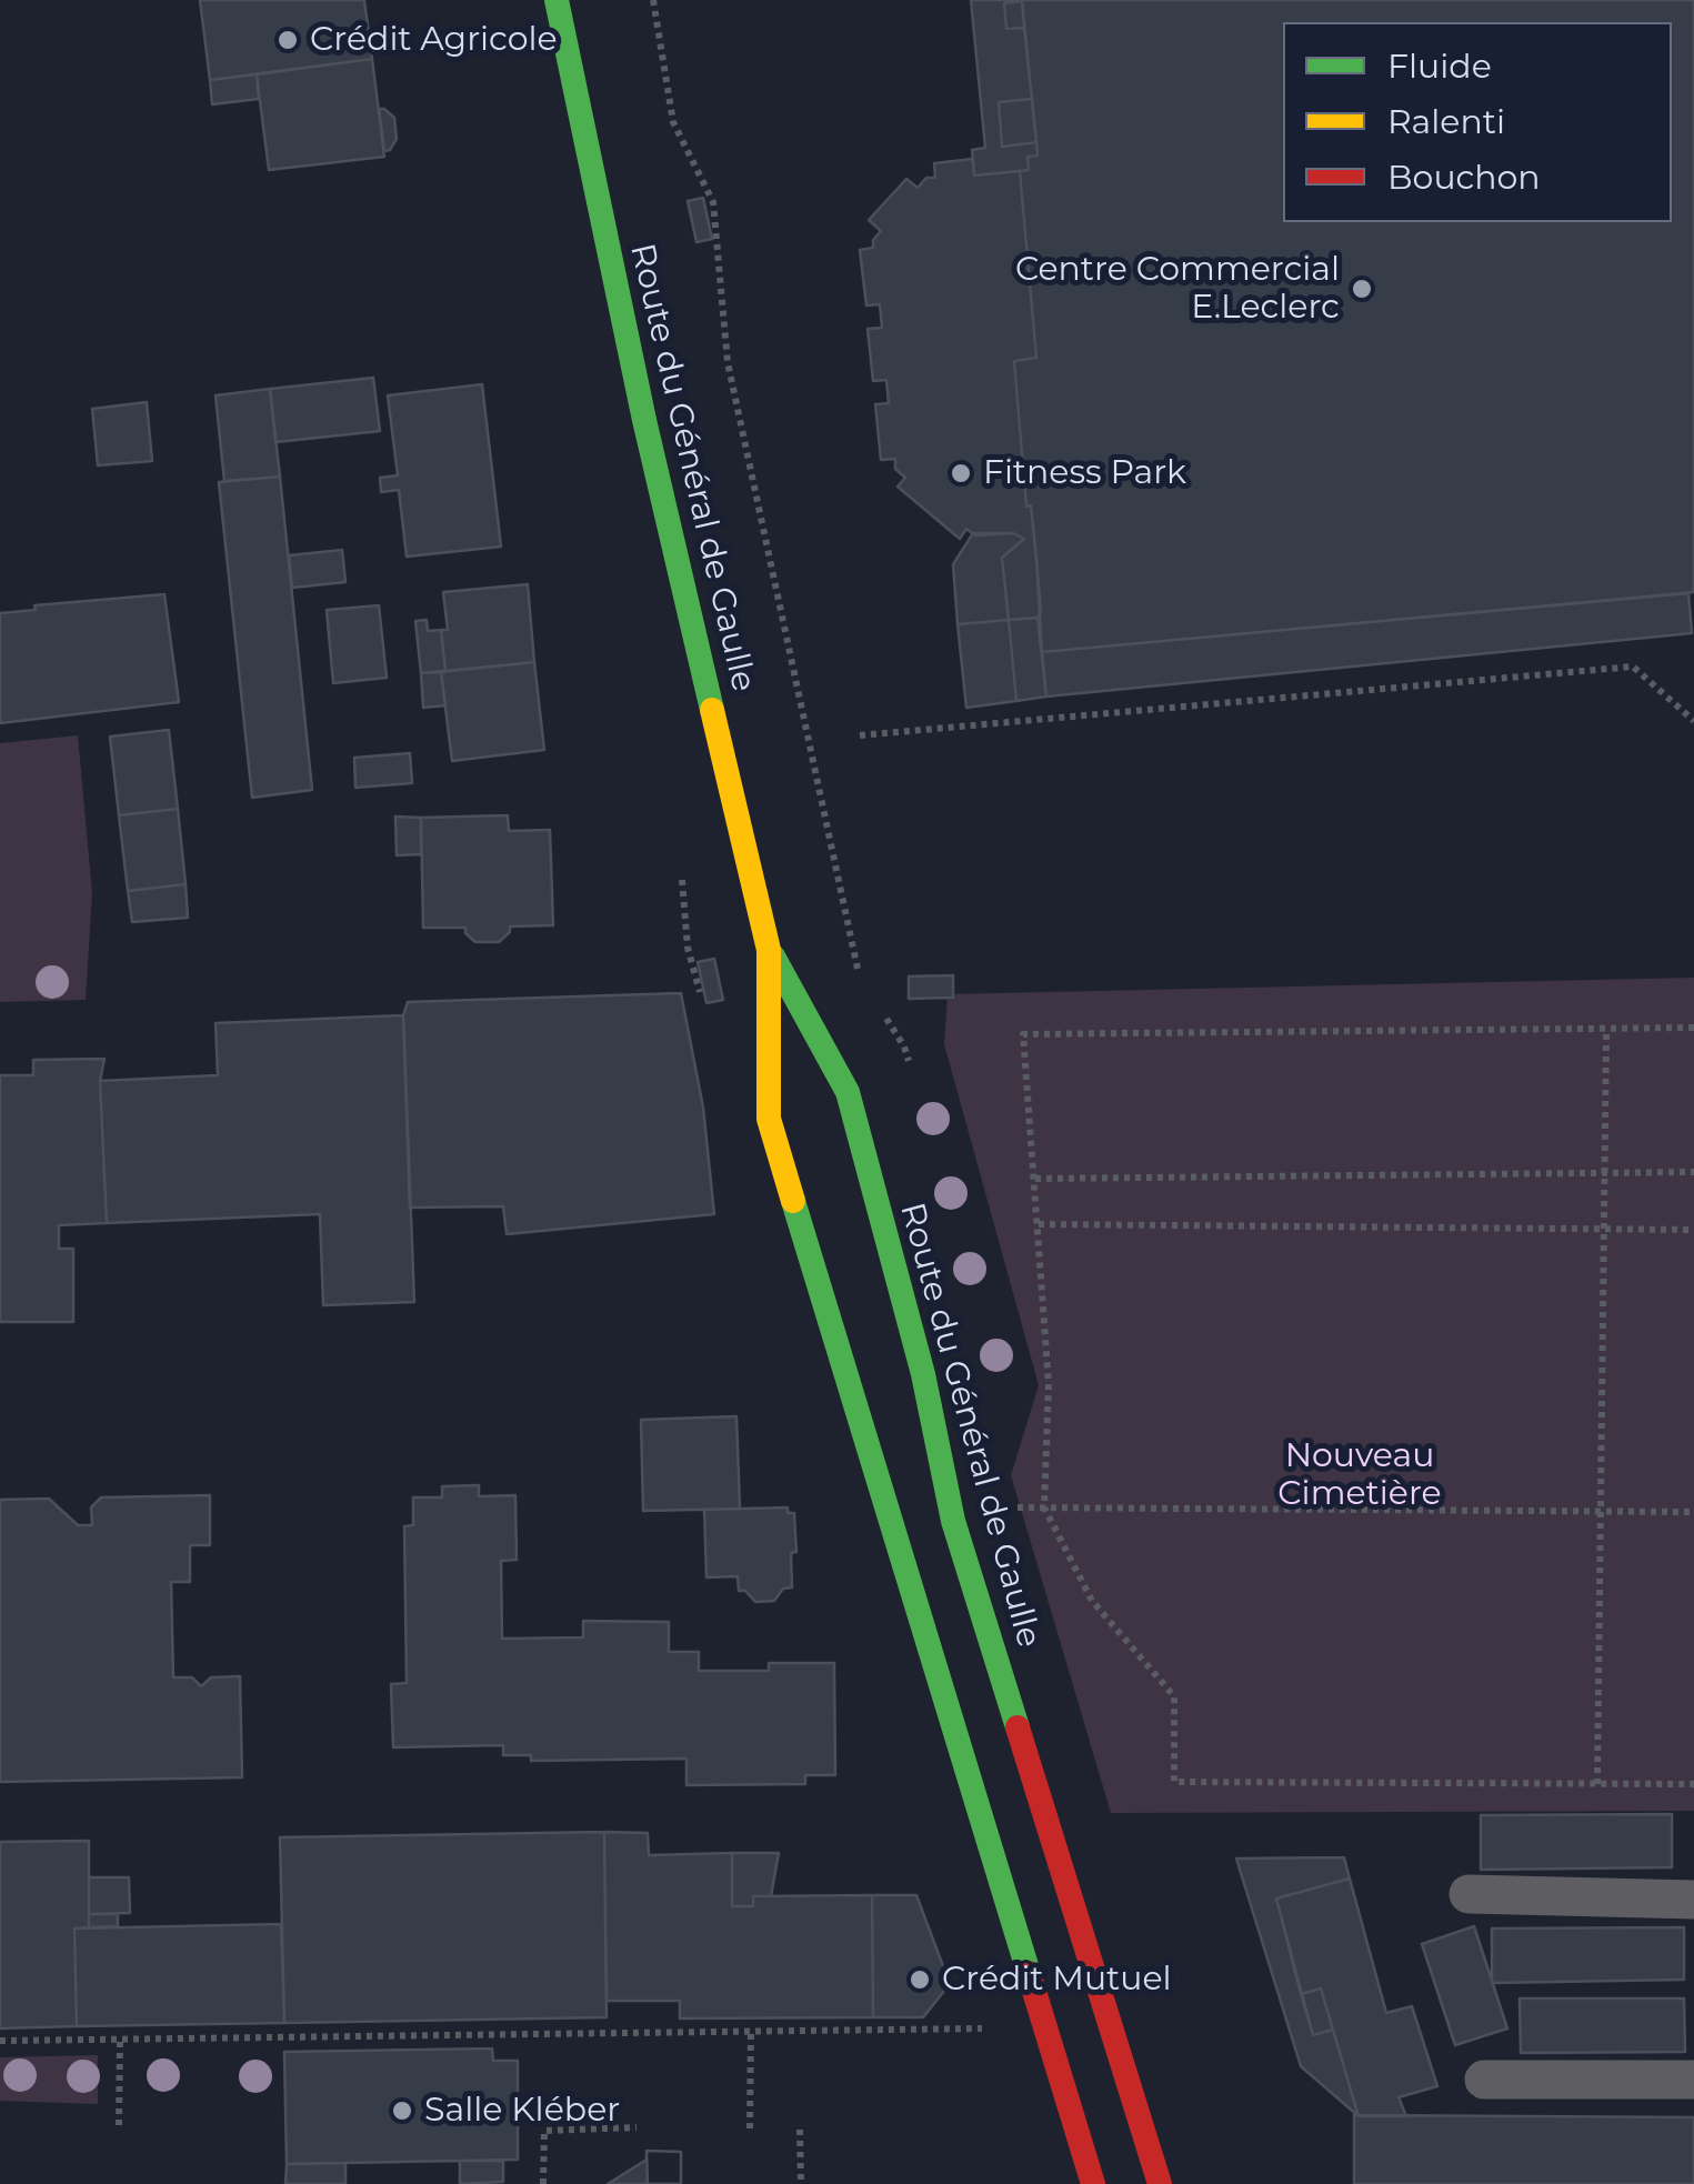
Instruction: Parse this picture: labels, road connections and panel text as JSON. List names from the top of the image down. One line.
{"streets":{"main road":["Route du Général de Gaulle"]},"parks":["Nouveau Cimetière"],"places":["Crédit Agricole","Centre Commercial E.Leclerc","Fitness Park","Crédit Mutuel","Salle Kléber"],"legend":["Fluide","Ralenti","Bouchon"]}
